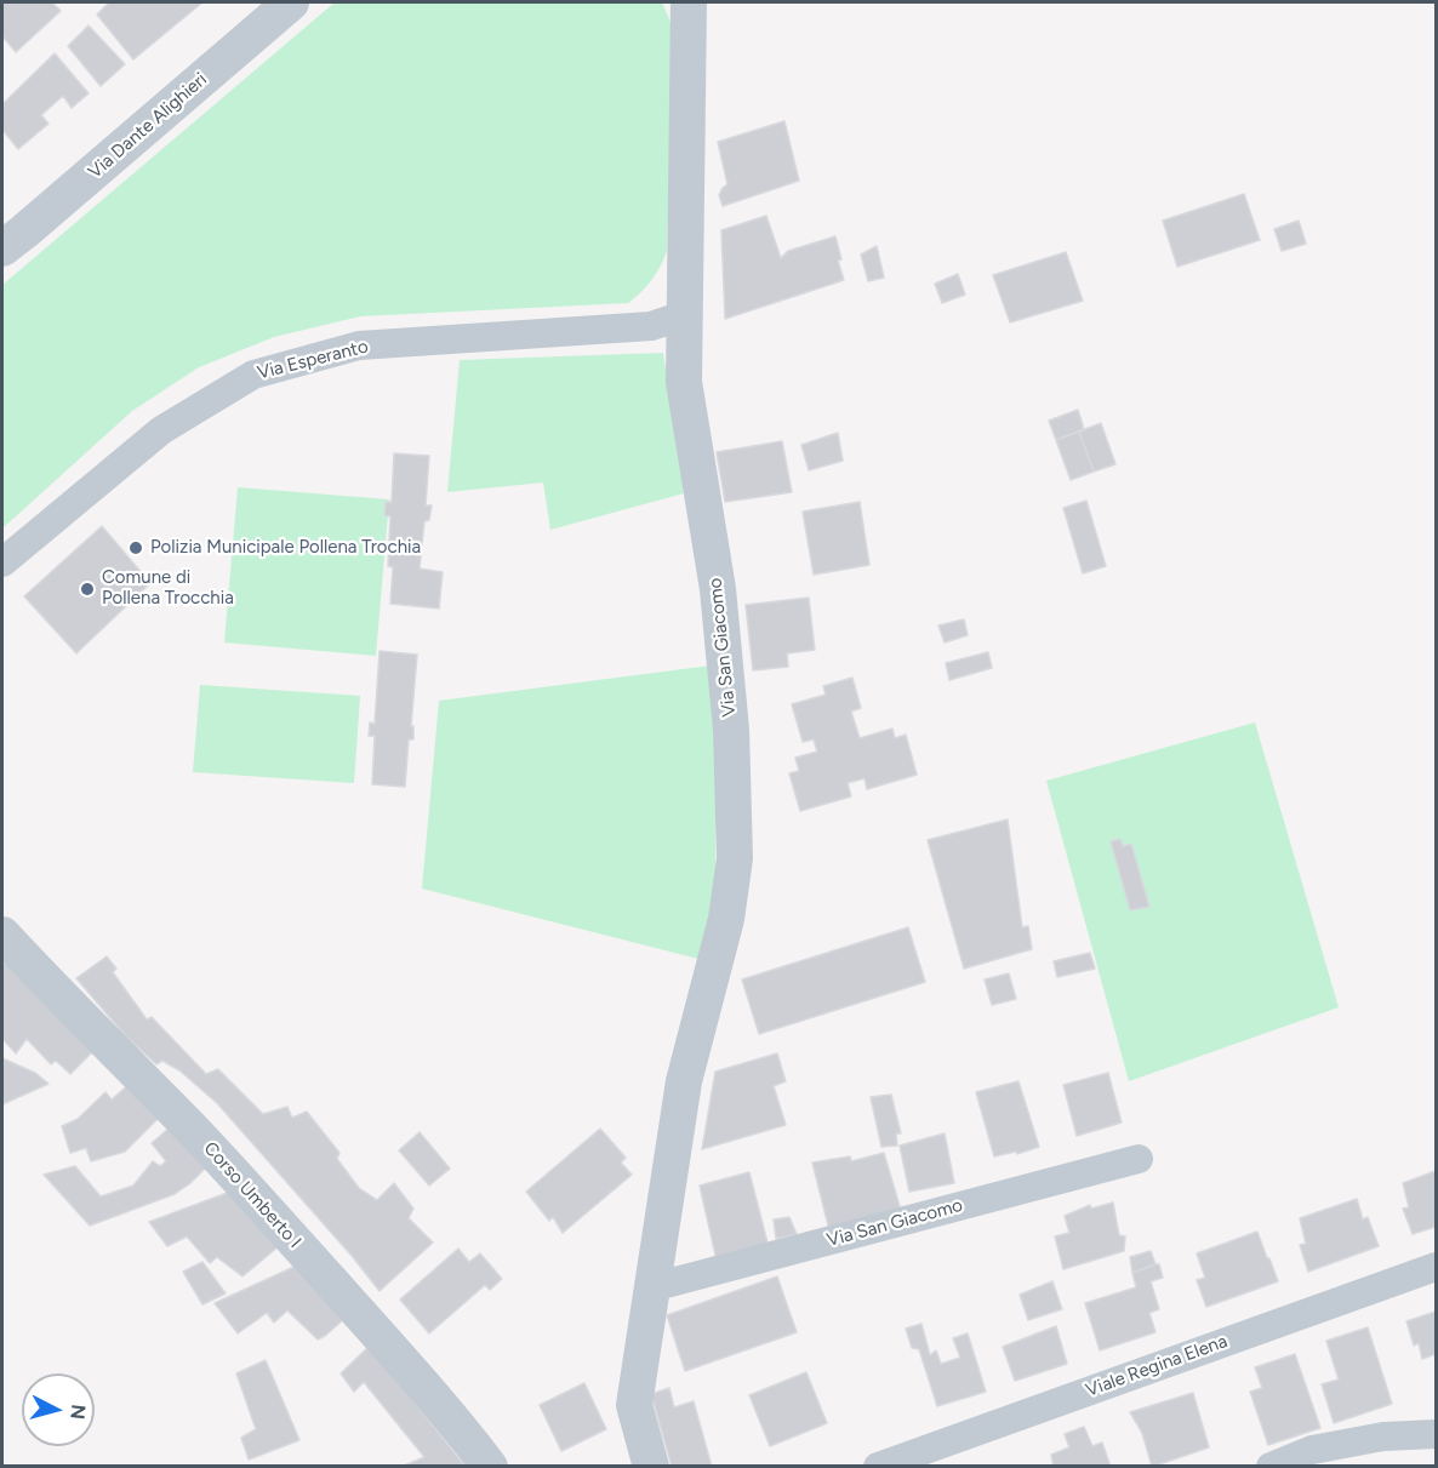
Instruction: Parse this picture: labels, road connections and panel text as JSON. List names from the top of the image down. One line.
{"streets":{"street":["Via Dante Alighieri","Via Esperanto","Via San Giacomo","Corso Umberto I","Viale Regina Elena"]},"crossings":[["Via Esperanto","Via San Giacomo"]],"places":["Polizia Municipale Pollena Trochia","Comune di Pollena Trocchia"],"north":"right"}
